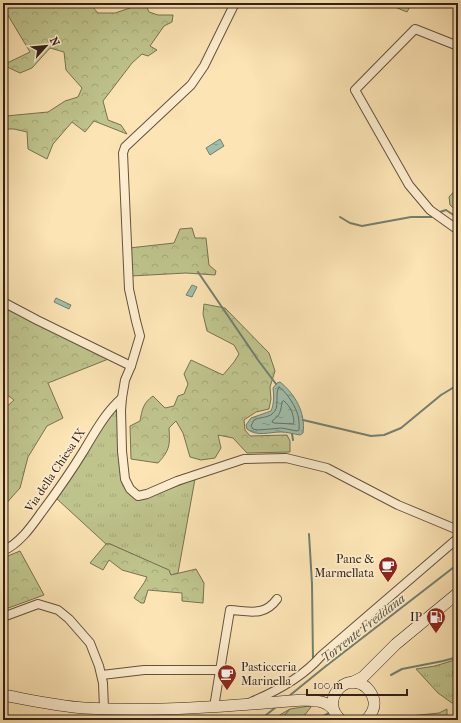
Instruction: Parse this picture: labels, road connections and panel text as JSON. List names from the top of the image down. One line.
{"streets":{"street":["Via della Chiesa IX"]},"water":["Torrente Freddana"],"places":{"cafe":["Pane & Marmellata","Pasticceria Marinella"],"fuel station":["IP"]},"scale_bar":"100 m","north":"top right"}
